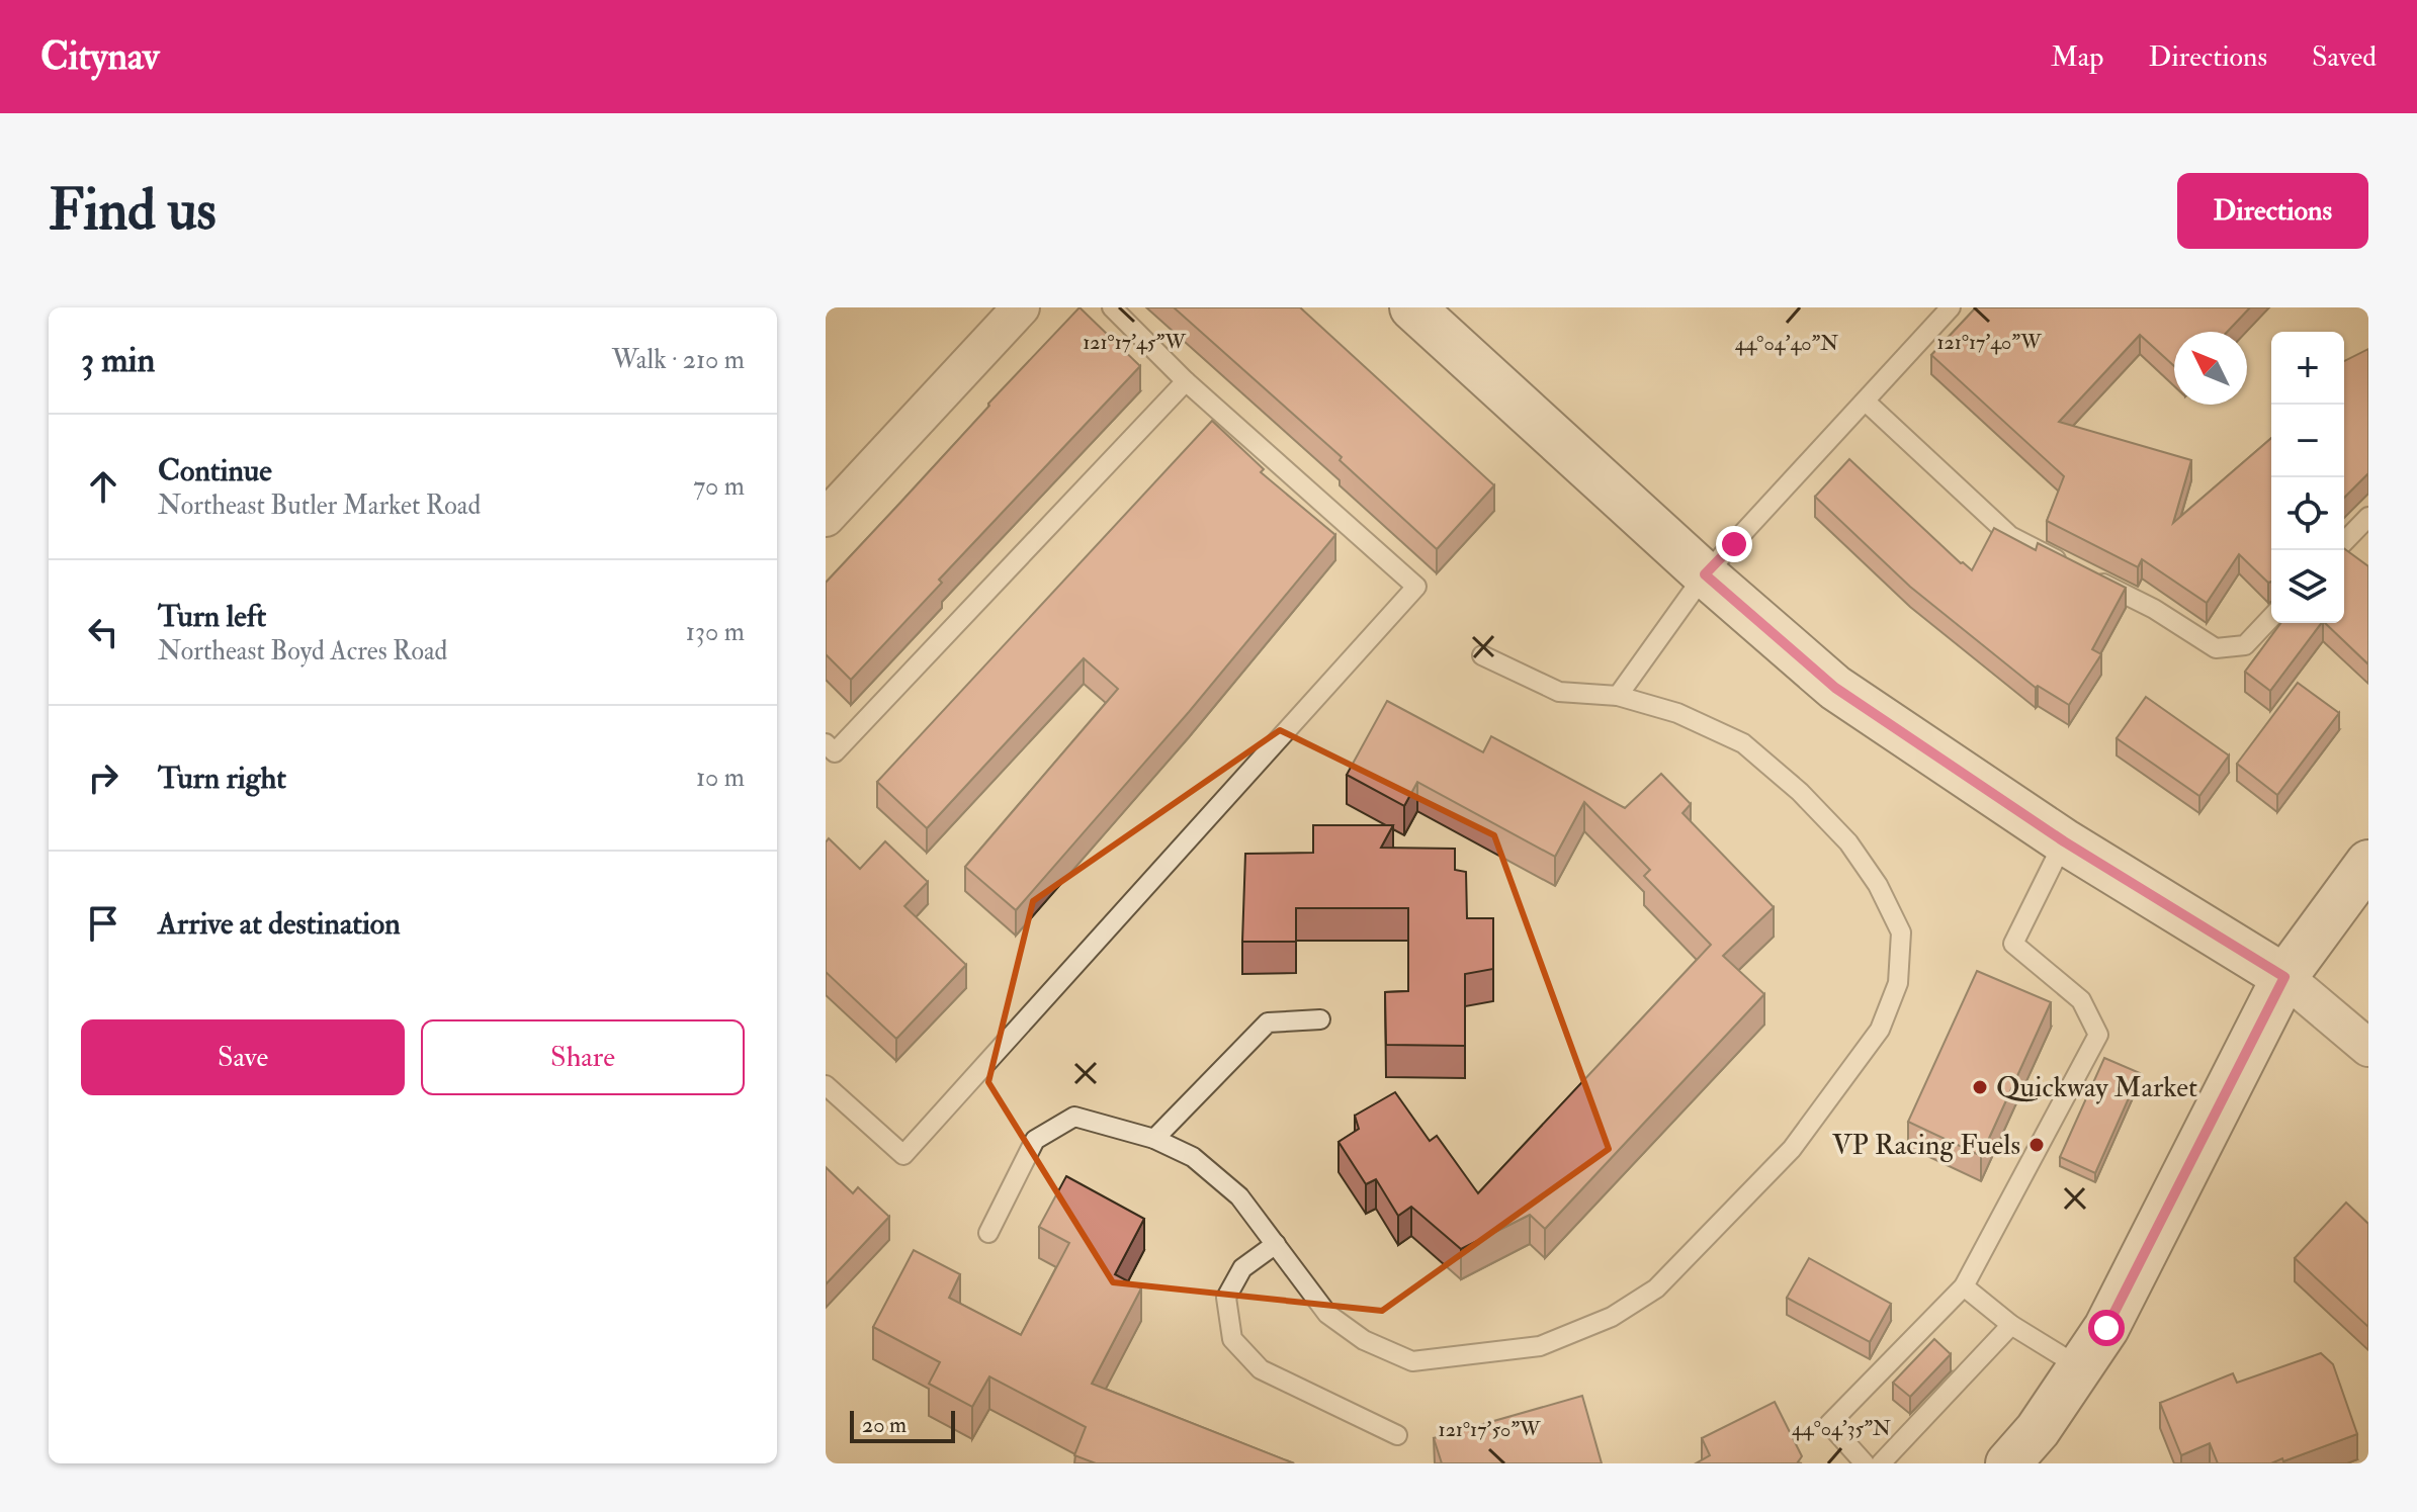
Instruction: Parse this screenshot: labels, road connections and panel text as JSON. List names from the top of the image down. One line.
{"places":["Quickway Market","VP Racing Fuels"],"scale_bar":"20 m","north":"top left","page":{"header":"Citynav","nav":["Map","Directions","Saved"],"buttons":["Directions",["Save","Share"]],"title":"Find us","heading":["3 min","Walk · 210 m"],"map_buttons":["+","−"],"list":[["Continue","Northeast Butler Market Road","70 m"],["Turn left","Northeast Boyd Acres Road","130 m"],["Turn right","10 m"],"Arrive at destination"],"scale":"20 m"},"coordinates":["121°17'45\"W","121°17'40\"W","44°04'40\"N","44°04'35\"N","121°17'50\"W"]}
